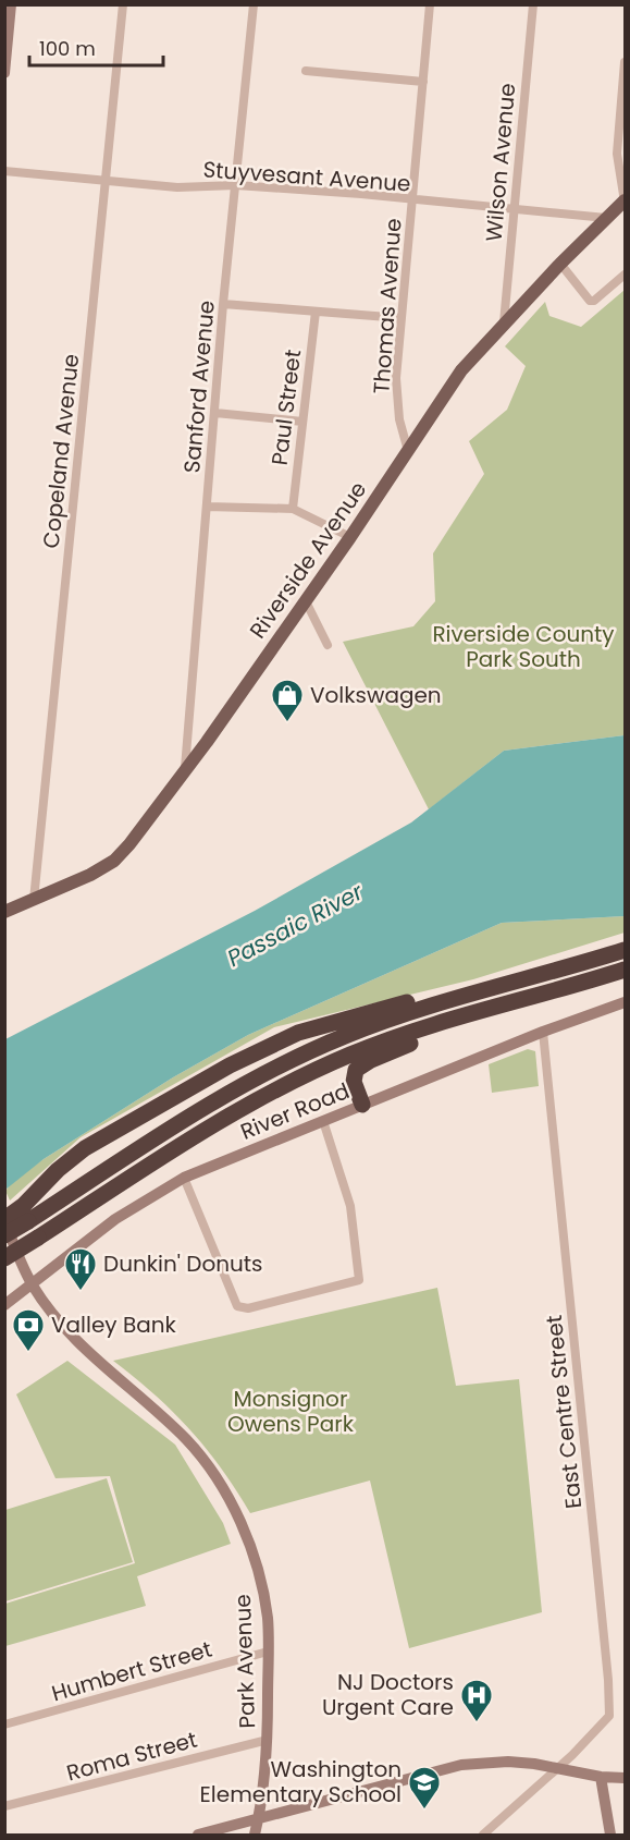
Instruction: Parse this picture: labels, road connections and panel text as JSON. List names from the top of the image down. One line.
{"streets":{"main road":["Riverside Avenue","River Road","Park Avenue"],"street":["Wilson Avenue","Stuyvesant Avenue","Thomas Avenue","Sanford Avenue","Paul Street","Copeland Avenue","East Centre Street","Humbert Street","Roma Street"]},"crossings":[["Wilson Avenue","Stuyvesant Avenue"],["Wilson Avenue","Riverside Avenue"],["Stuyvesant Avenue","Thomas Avenue"],["Stuyvesant Avenue","Sanford Avenue"],["Stuyvesant Avenue","Copeland Avenue"],["Stuyvesant Avenue","Riverside Avenue"],["Thomas Avenue","Riverside Avenue"],["Sanford Avenue","Riverside Avenue"],["Copeland Avenue","Riverside Avenue"],["River Road","East Centre Street"],["River Road","Park Avenue"],["Park Avenue","Humbert Street"],["Park Avenue","Roma Street"]],"water":["Passaic River"],"parks":["Riverside County Park South","Monsignor Owens Park"],"places":{"shop":["Volkswagen"],"restaurant":["Dunkin' Donuts"],"bank":["Valley Bank"],"hospital":["NJ Doctors Urgent Care"],"school or university":["Washington Elementary School"]},"scale_bar":"100 m"}
